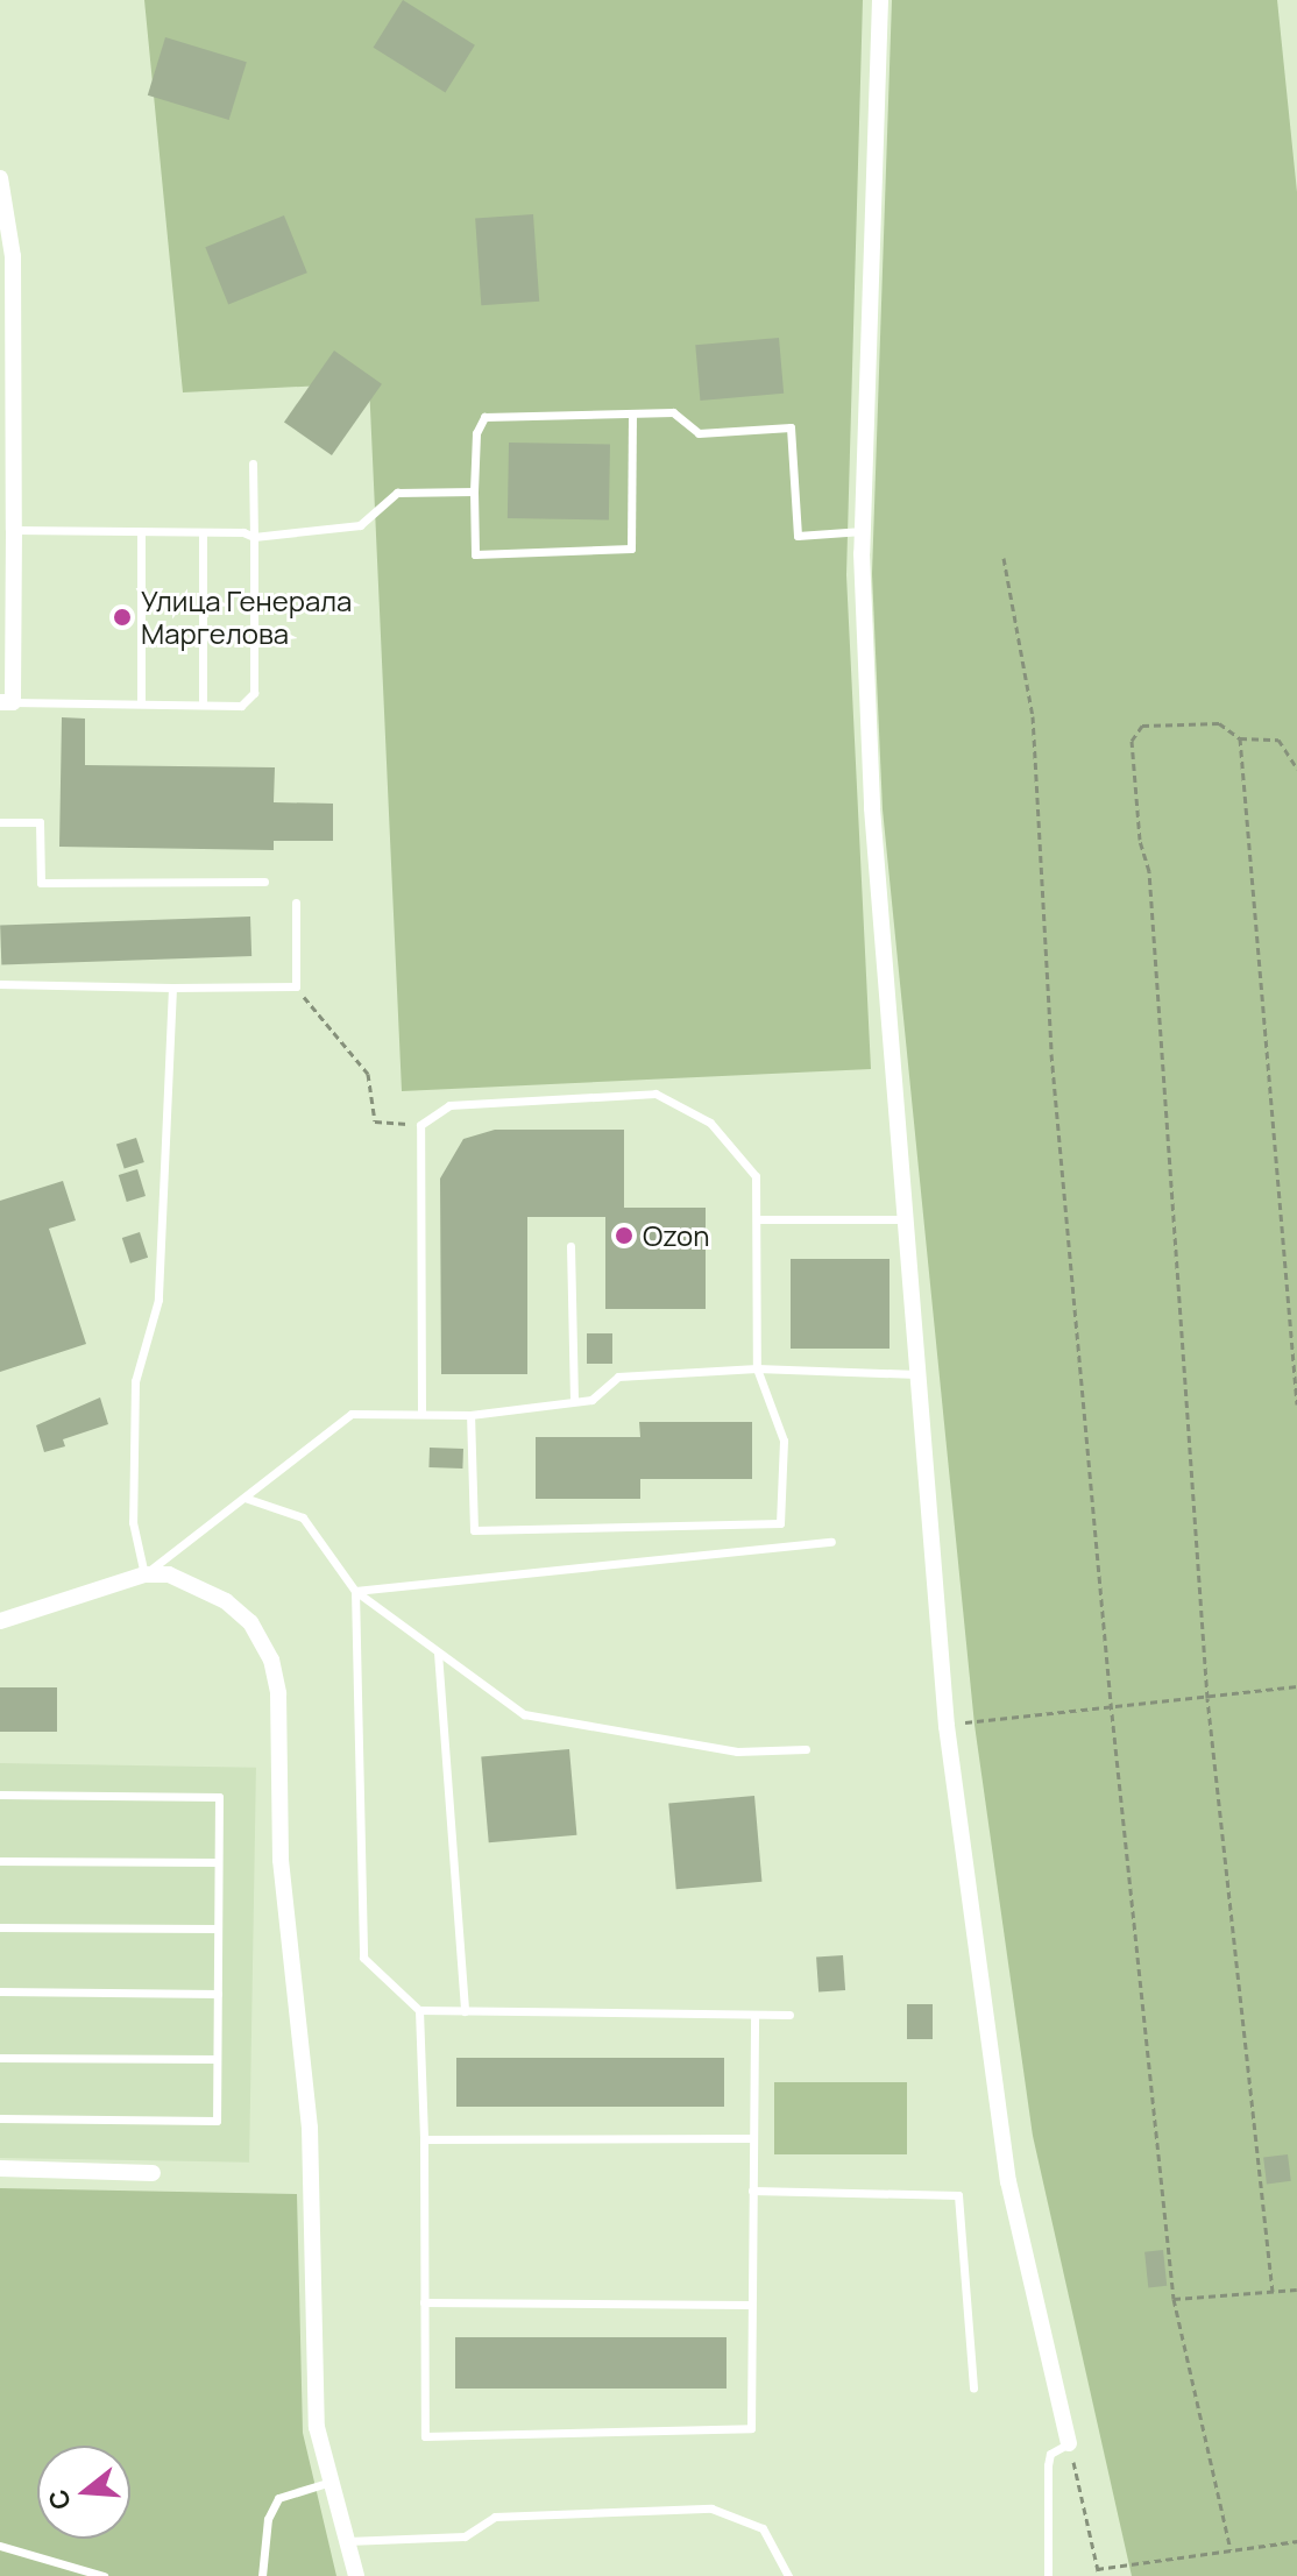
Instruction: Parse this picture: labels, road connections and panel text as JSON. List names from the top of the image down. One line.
{"places":["Улица Генерала Маргелова","Ozon"],"north":"left"}
